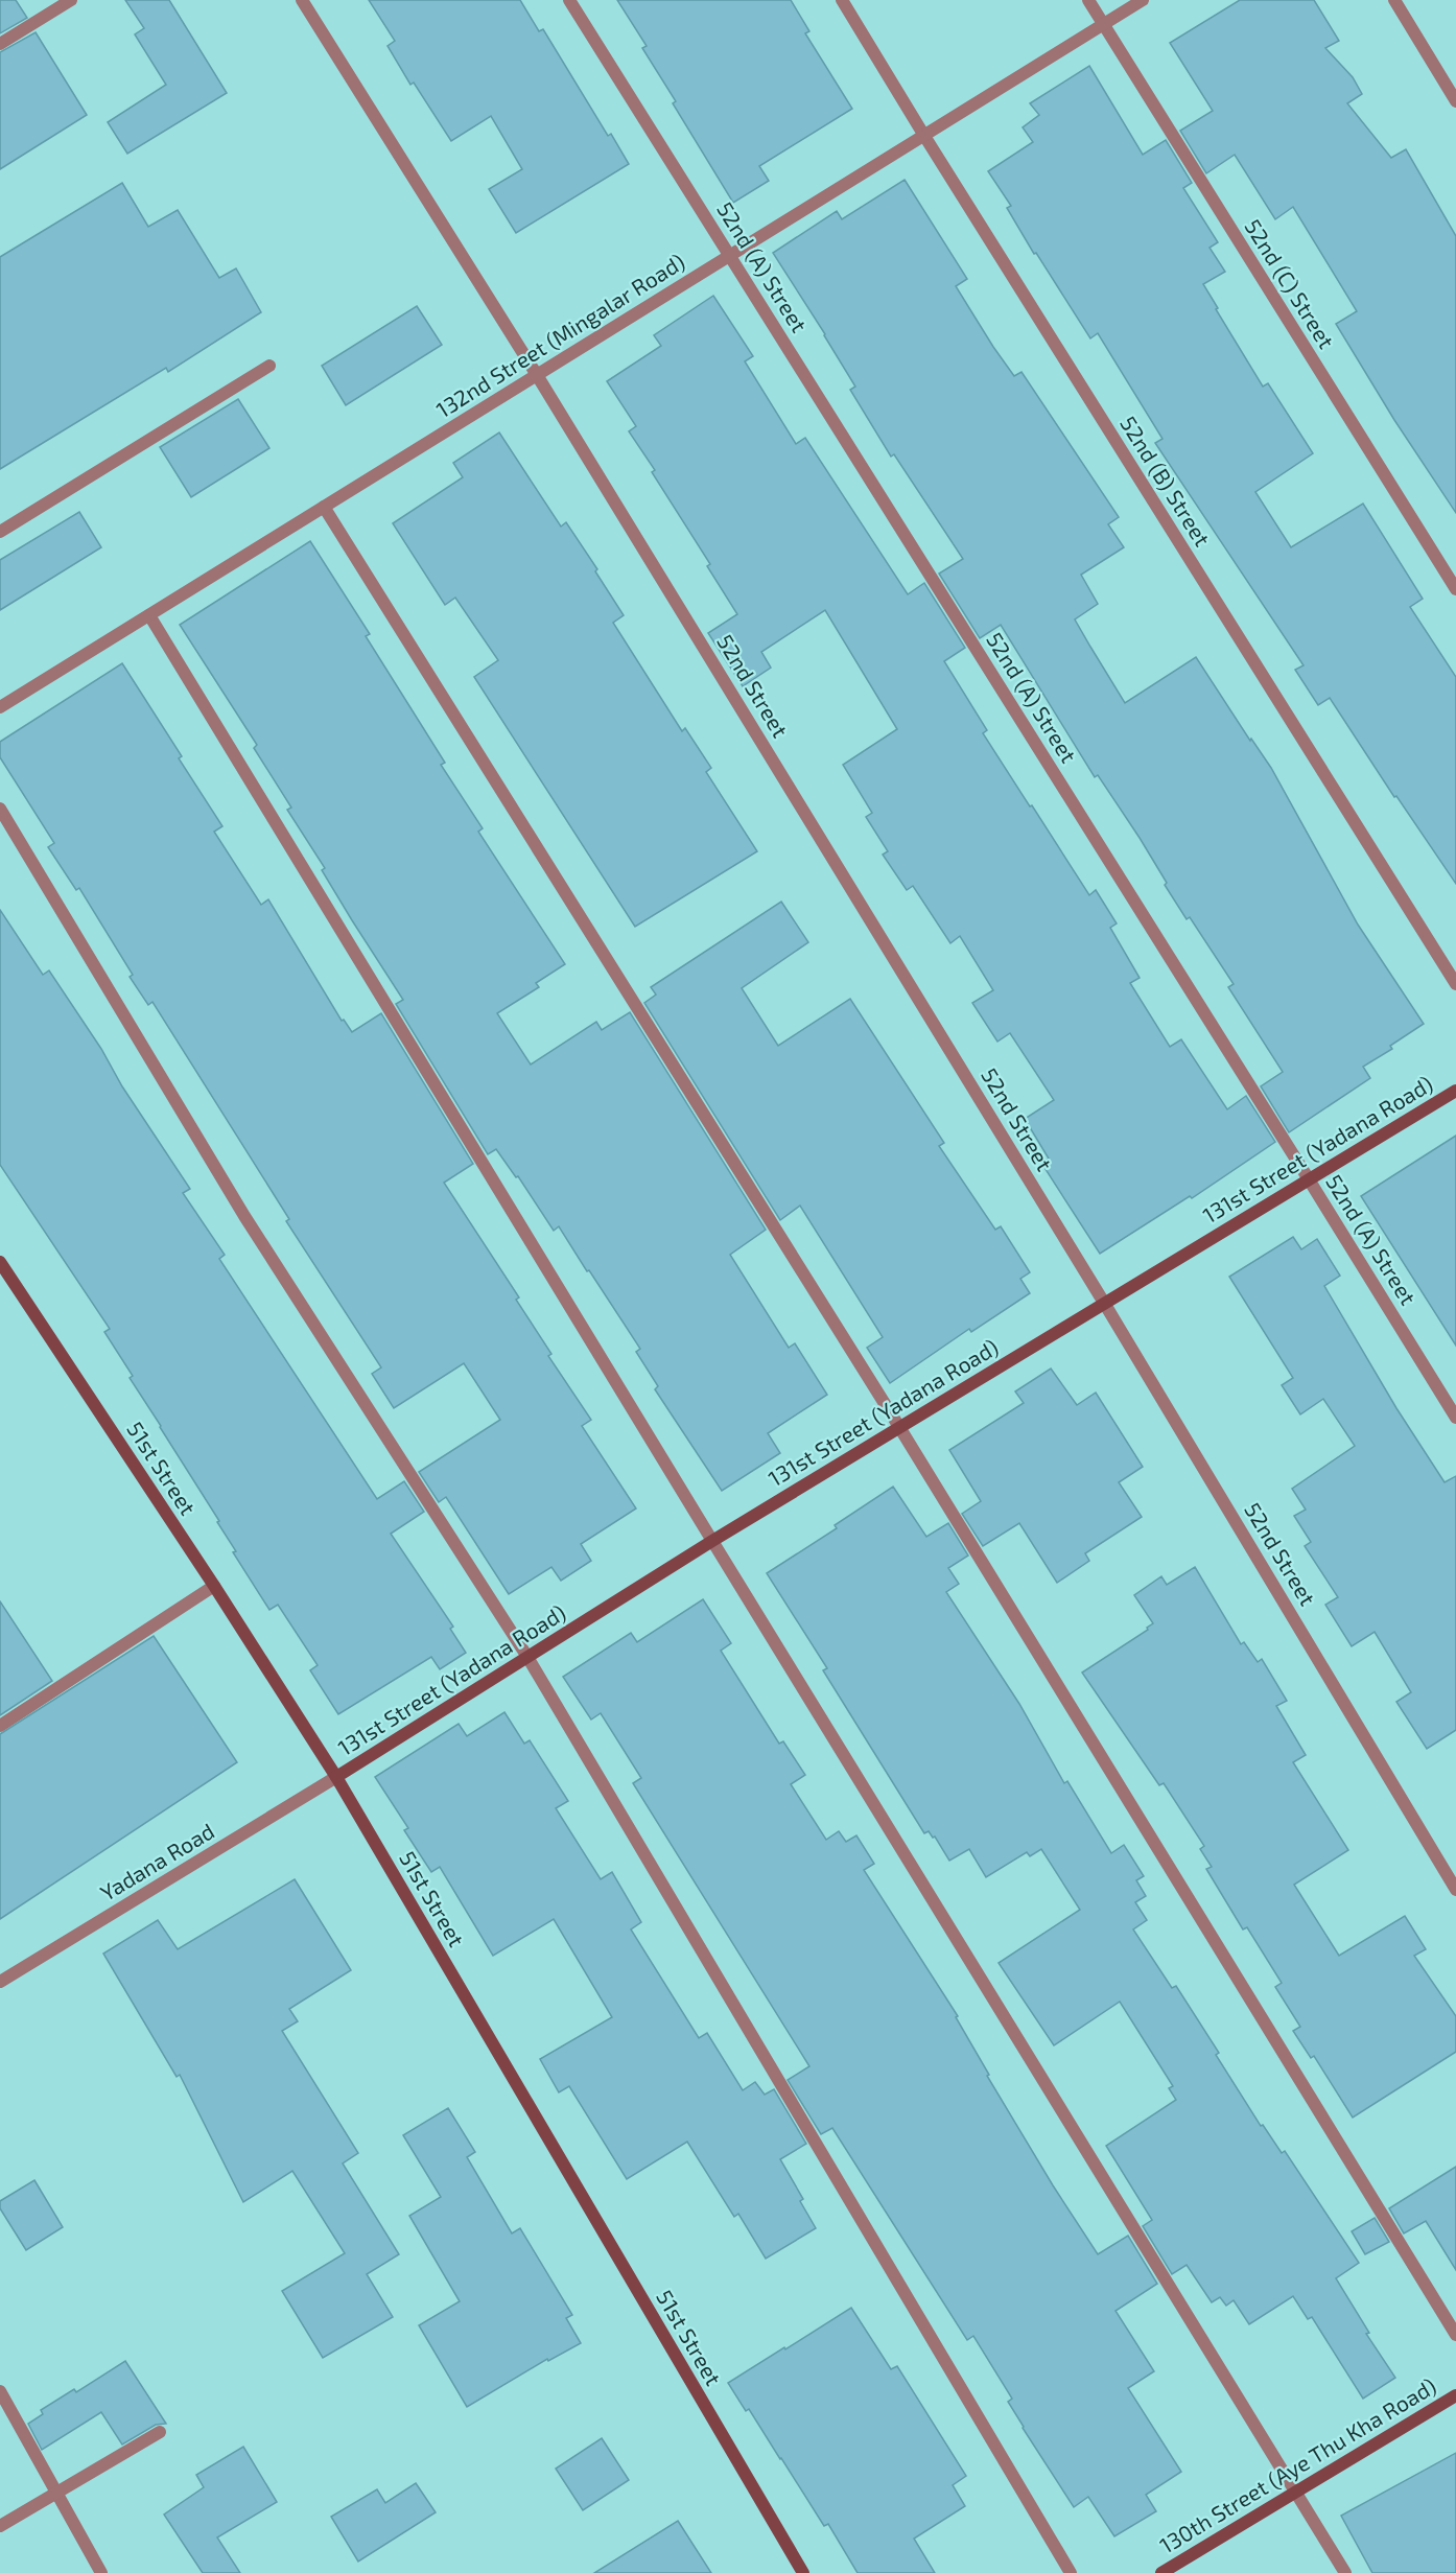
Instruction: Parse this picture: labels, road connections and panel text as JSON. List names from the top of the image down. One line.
{"streets":{"street":["52nd (A) Street","52nd (C) Street","132nd Street (Mingalar Road)","52nd (B) Street","52nd Street","131st Street (Yadana Road)","51st Street","Yadana Road","130th Street (Aye Thu Kha Road)"]},"crossings":[["52nd (A) Street","132nd Street (Mingalar Road)"],["52nd (A) Street","131st Street (Yadana Road)"],["52nd (C) Street","132nd Street (Mingalar Road)"],["132nd Street (Mingalar Road)","52nd (B) Street"],["132nd Street (Mingalar Road)","52nd Street"],["52nd Street","131st Street (Yadana Road)"],["131st Street (Yadana Road)","51st Street"],["131st Street (Yadana Road)","Yadana Road"],["51st Street","Yadana Road"]]}
